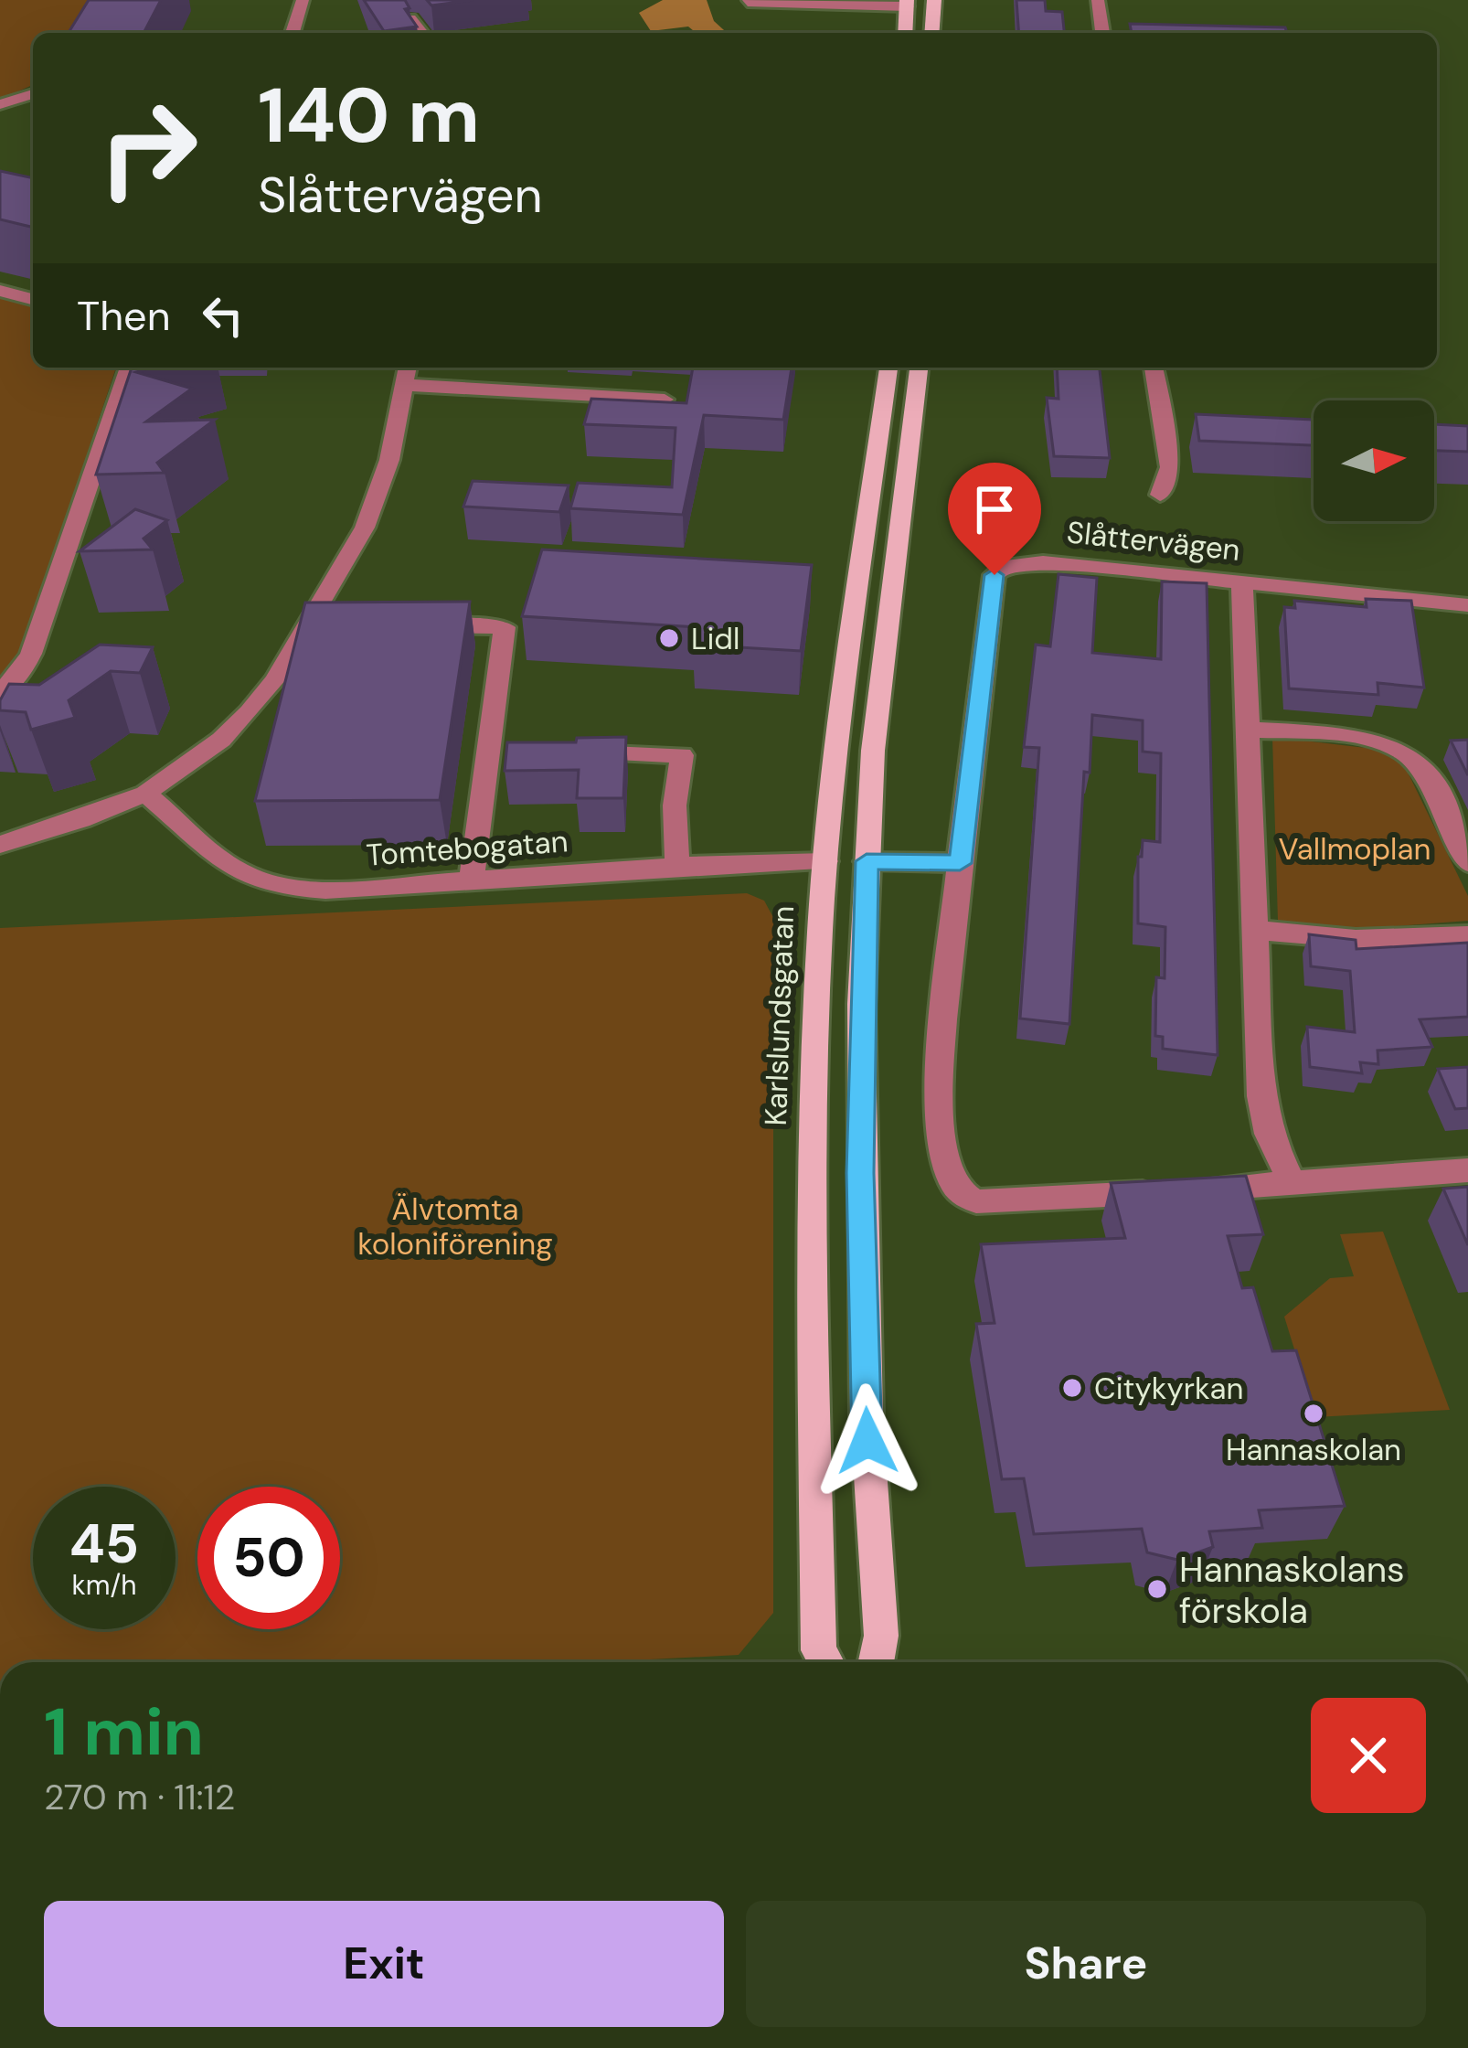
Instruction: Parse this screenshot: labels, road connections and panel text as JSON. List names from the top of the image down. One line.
{"streets":{"main road":["Karlslundsgatan"],"street":["Slåttervägen","Tomtebogatan"]},"crossings":[["Tomtebogatan","Karlslundsgatan"]],"parks":["Vallmoplan","Älvtomta koloniförening"],"places":["Lidl","Citykyrkan","Hannaskolan","Hannaskolans förskola"],"north":"right","page":{"turn":["140 m","Slåttervägen"],"then":"Then","speed":"45 km/h","limit":"50","heading":["1 min","270 m · 11:12"],"buttons":["Exit","Share"]}}
